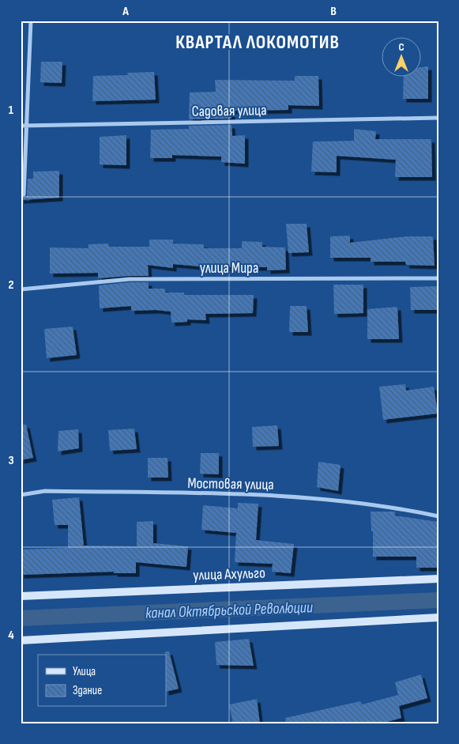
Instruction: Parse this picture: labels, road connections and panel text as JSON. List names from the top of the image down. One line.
{"streets":{"main road":["улица Ахульго"],"street":["Садовая улица","улица Мира","Мостовая улица"]},"districts":["КВАРТАЛ ЛОКОМОТИВ"],"water":["канал Октябрьской Революции"],"legend":["Улица","Здание"],"north":"top","grid":{"columns":["A","B"],"rows":["1","2","3","4"]}}
